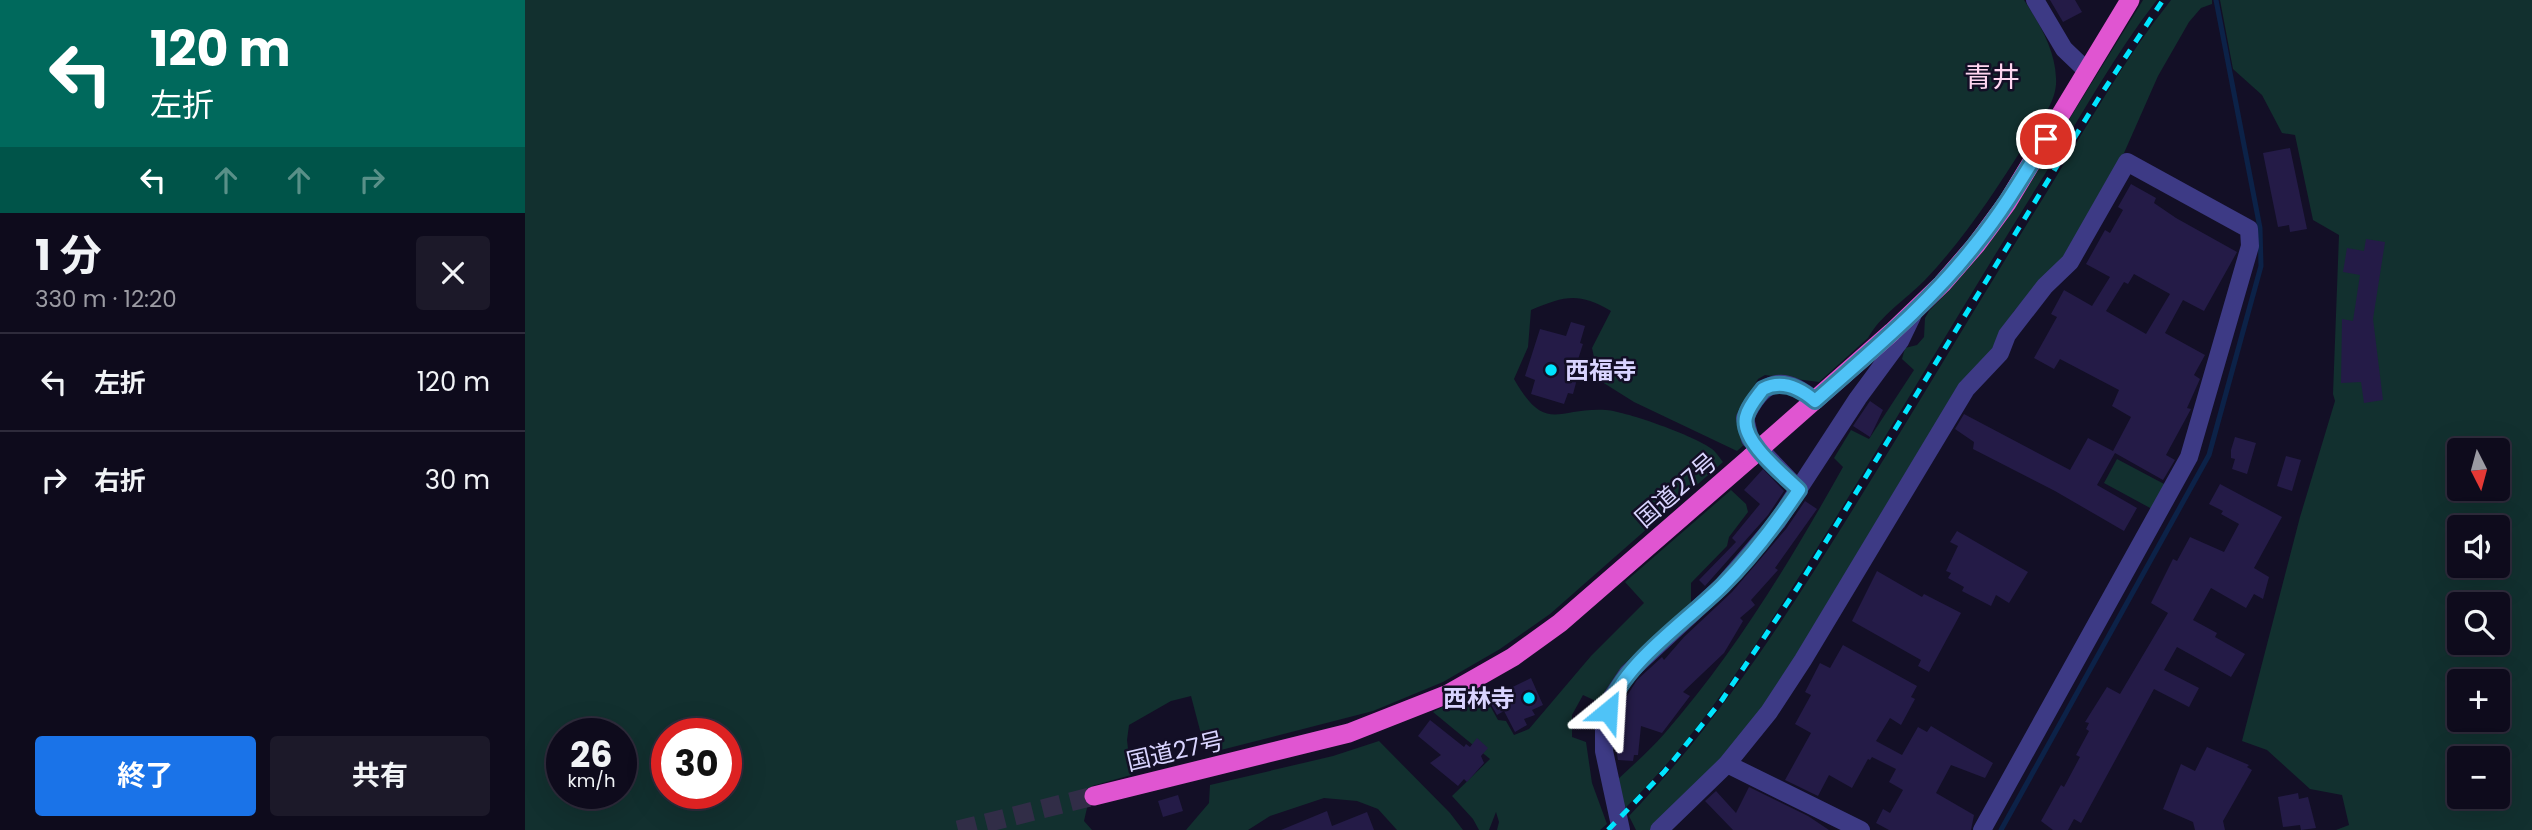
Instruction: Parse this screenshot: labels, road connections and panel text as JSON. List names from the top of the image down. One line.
{"streets":{"highway":["国道27号"]},"districts":["青井"],"places":["西福寺","西林寺"],"north":"bottom","page":{"turn":["120 m","左折"],"heading":["1 分","330 m · 12:20"],"list":[{"name":"左折","value":"120 m"},{"name":"右折","value":"30 m"}],"map_buttons":["+","−"],"speed":"26 km/h","limit":"30","buttons":["終了","共有"]}}
